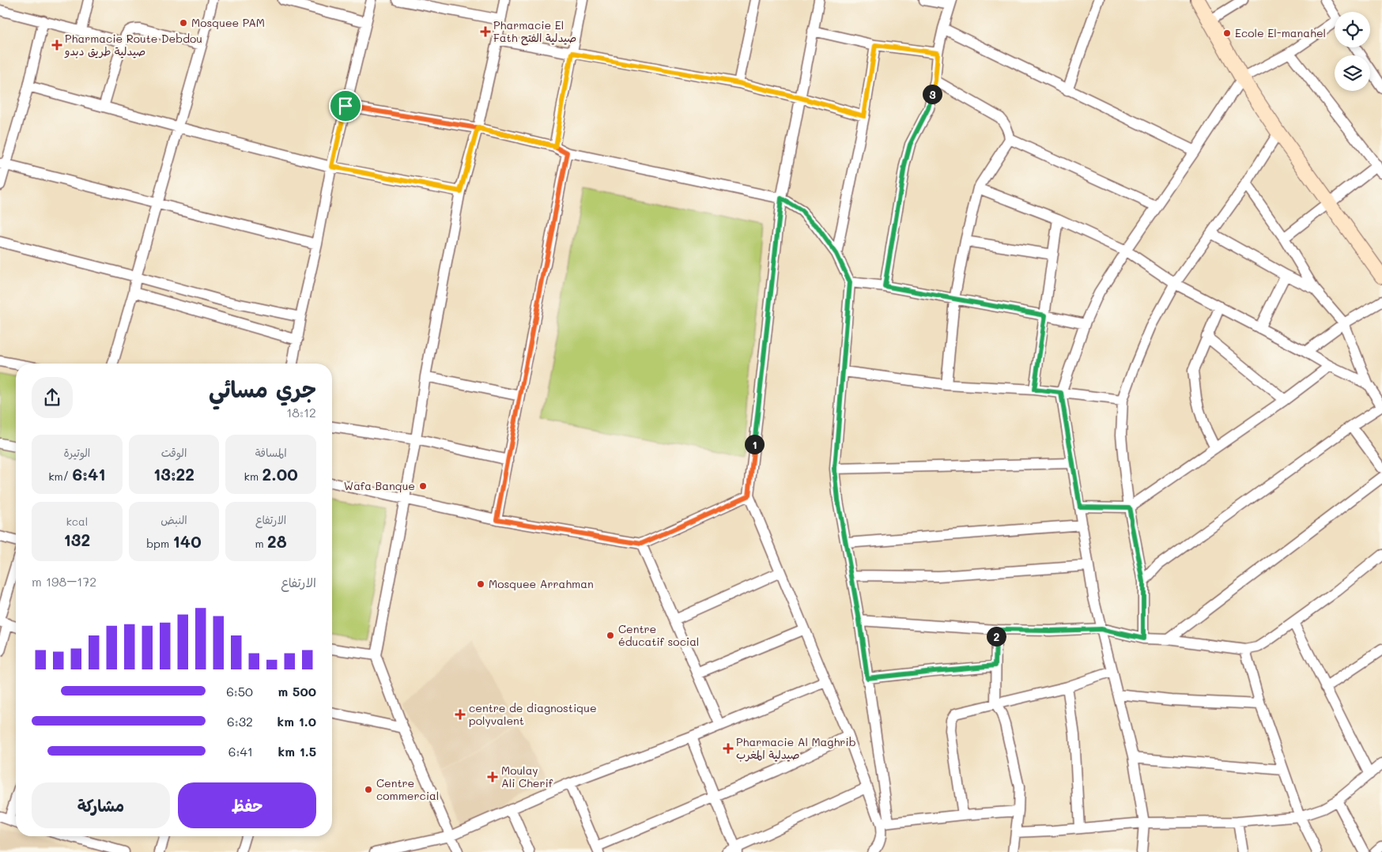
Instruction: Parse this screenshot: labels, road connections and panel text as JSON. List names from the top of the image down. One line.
{"places":{"other":["Mosquee PAM","Ecole El-manahel","Wafa Banque","Mosquee Arrahman","Centre éducatif social","Centre commercial"],"health":["Pharmacie El Fath صيدلية الفتح","Pharmacie Route Debdou صيدلية طريق دبدو","centre de diagnostique polyvalent","Pharmacie Al Maghrib صيدلية المغرب","Moulay Ali Cherif"]},"page":{"pins":["3","1","2"],"heading":["جري مسائي","18:12"],"stats":[["المسافة","2.00 km"],["الوقت","13:22"],["الوتيرة","6:41 /km"],["الارتفاع","28 m"],["النبض","140 bpm"],["kcal","132"]],"chart":["الارتفاع","172–198 m"],"list":[{"name":"500 m","note":"6:50"},{"name":"1.0 km","note":"6:32"},{"name":"1.5 km","note":"6:41"}],"buttons":["حفظ","مشاركة"]}}
